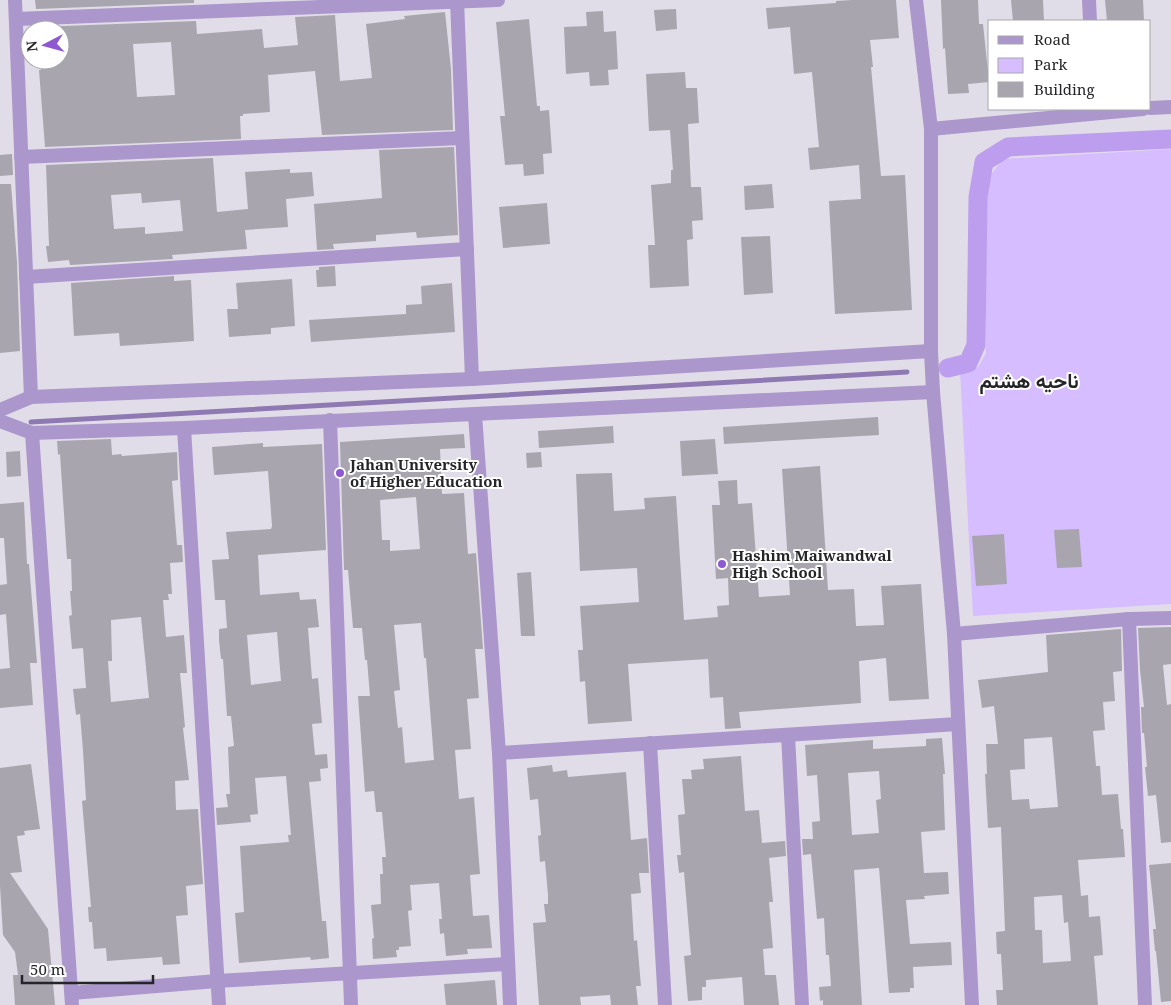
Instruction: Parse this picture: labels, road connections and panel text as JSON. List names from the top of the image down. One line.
{"districts":["ناحیه هشتم"],"places":["Jahan University of Higher Education","Hashim Maiwandwal High School"],"legend":["Road","Park","Building"],"scale_bar":"50 m","north":"left"}
